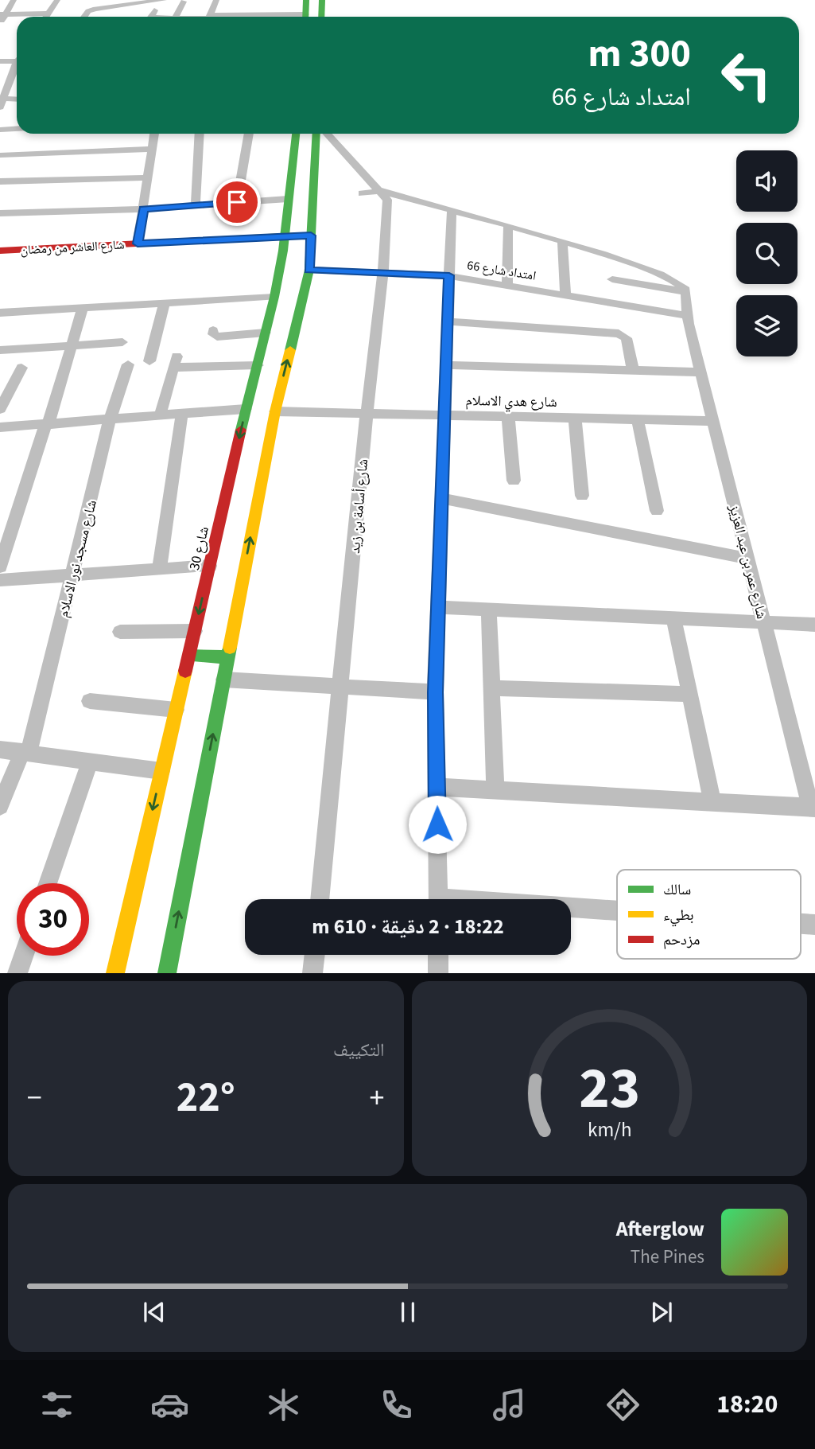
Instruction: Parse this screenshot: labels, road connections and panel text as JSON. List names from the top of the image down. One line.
{"streets":{"street":["شارع العاشر من رمضان","امتداد شارع 66","شارع هدي الاسلام","شارع أسامة بن زيد","شارع 30","شارع مسجد نور الاسلام","شارع عمر بن عبد العزيز"]},"crossings":[["شارع العاشر من رمضان","شارع 30"],["امتداد شارع 66","شارع أسامة بن زيد"],["امتداد شارع 66","شارع 30"],["امتداد شارع 66","شارع عمر بن عبد العزيز"],["شارع هدي الاسلام","شارع أسامة بن زيد"],["شارع هدي الاسلام","شارع 30"],["شارع هدي الاسلام","شارع عمر بن عبد العزيز"]],"legend":["سالك","بطيء","مزدحم"],"page":{"turn":["300 m","امتداد شارع 66"],"limit":"30","trip":"18:22 · 2 دقيقة · 610 m","tile":"التكييف","heat":["−","22°","+"],"song":["Afterglow","The Pines"],"tabs":"18:20","gauge":["23","km/h"]}}
